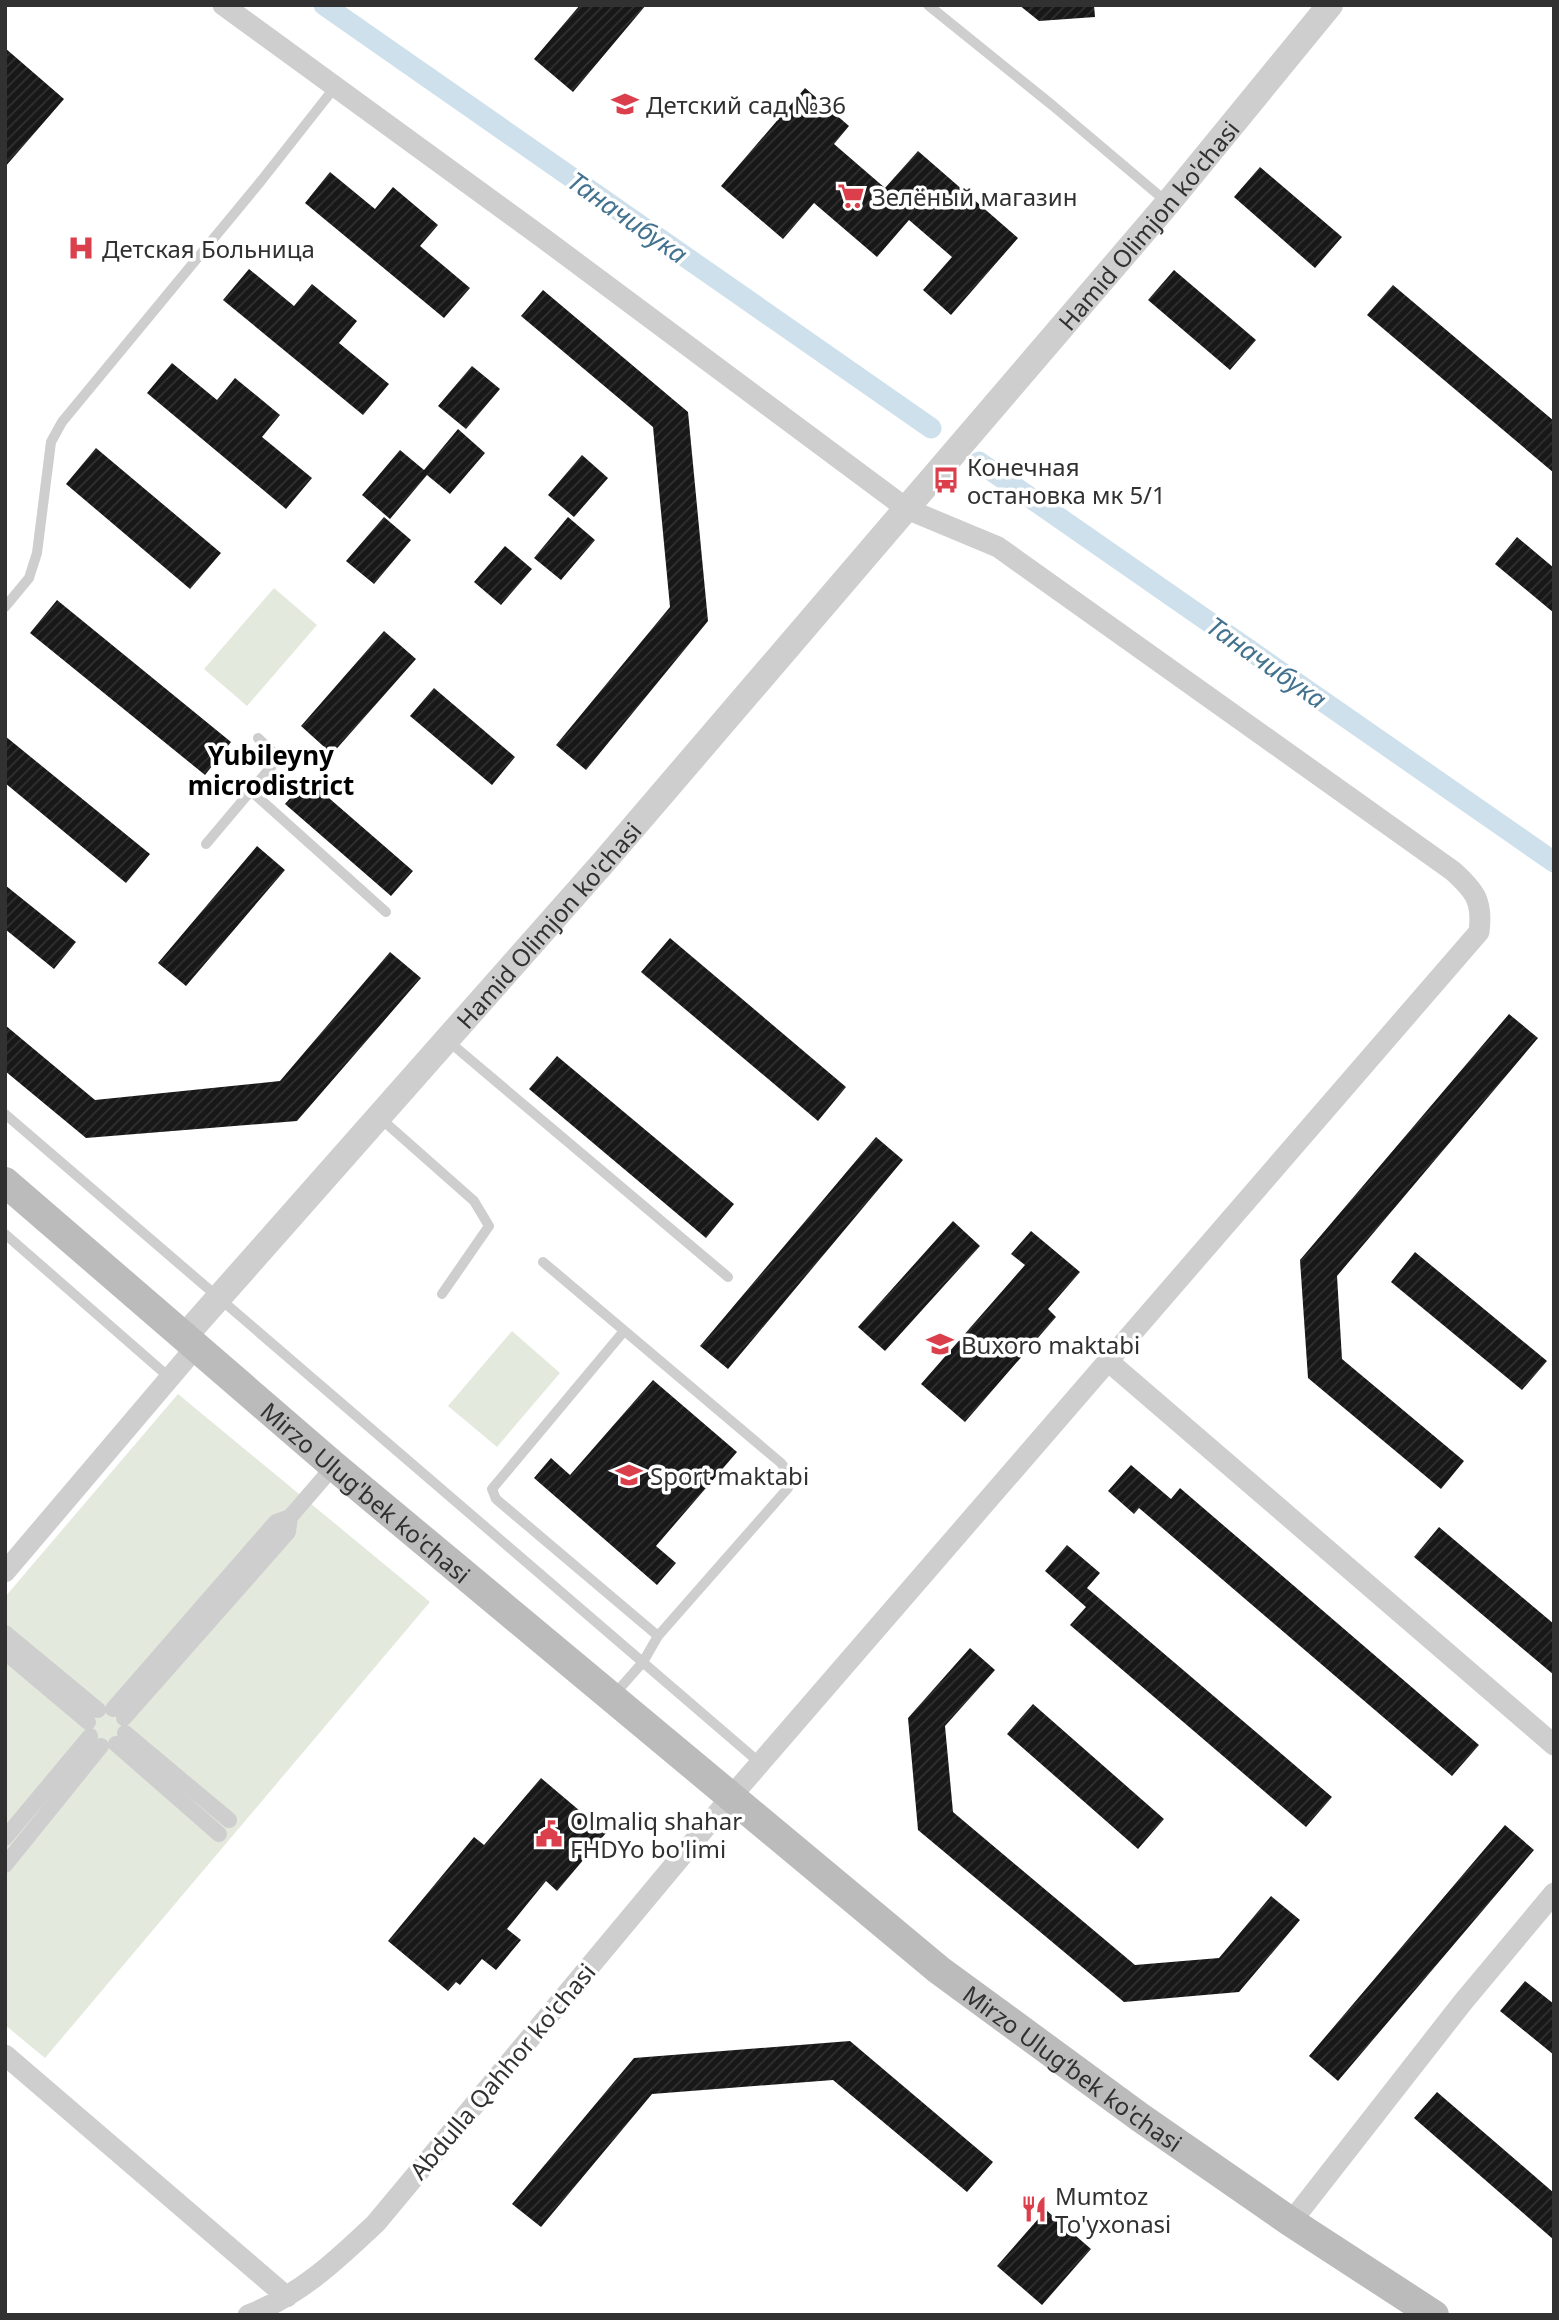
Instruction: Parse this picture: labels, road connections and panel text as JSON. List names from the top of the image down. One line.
{"streets":{"main road":["Mirzo Ulug'bek ko'chasi","Mirzo Ulug‘bek ko'chasi"],"street":["Hamid Olimjon ko'chasi","Abdulla Qahhor ko'chasi"]},"crossings":[["Hamid Olimjon ko'chasi","Mirzo Ulug'bek ko'chasi"],["Hamid Olimjon ko'chasi","Abdulla Qahhor ko'chasi"],["Mirzo Ulug'bek ko'chasi","Mirzo Ulug‘bek ko'chasi"],["Mirzo Ulug'bek ko'chasi","Abdulla Qahhor ko'chasi"],["Mirzo Ulug‘bek ko'chasi","Abdulla Qahhor ko'chasi"]],"districts":["Yubileyny microdistrict"],"water":["Таначибука"],"places":{"school or university":["Детский сад №36","Buxoro maktabi","Sport maktabi"],"supermarket":["Зелёный магазин"],"hospital":["Детская Больница"],"bus stop":["Конечная остановка мк 5/1"],"public building":["Olmaliq shahar FHDYo bo'limi"],"restaurant":["Mumtoz To'yxonasi"]}}
